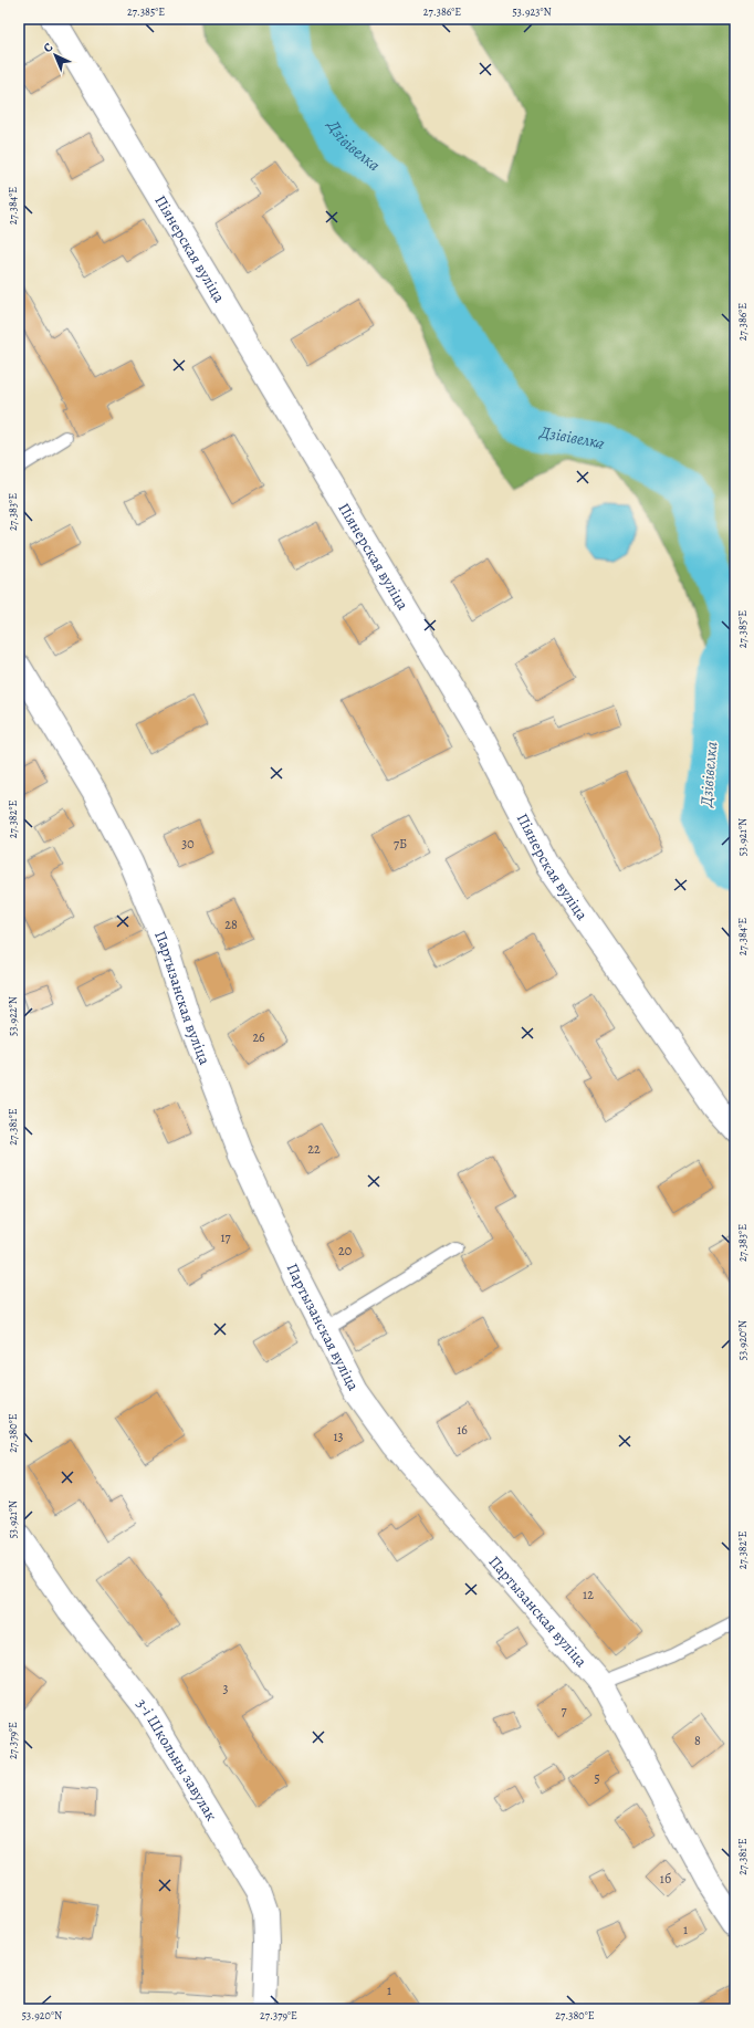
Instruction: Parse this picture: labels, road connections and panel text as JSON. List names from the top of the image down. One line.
{"streets":{"street":["Піянерская вуліца","Партызанская вуліца","3-і Школьны завулак"]},"water":["Дзівівелка"],"house_numbers":["30","7Б","28","26","22","17","20","16","13","12","3","7","8","5","1б","1","1"],"north":"top left","coordinates":["27.385°E","27.386°E","53.923°N","27.384°E","27.383°E","27.382°E","53.921°N","53.922°N","27.381°E","53.920°N","27.380°E","27.379°E"]}
